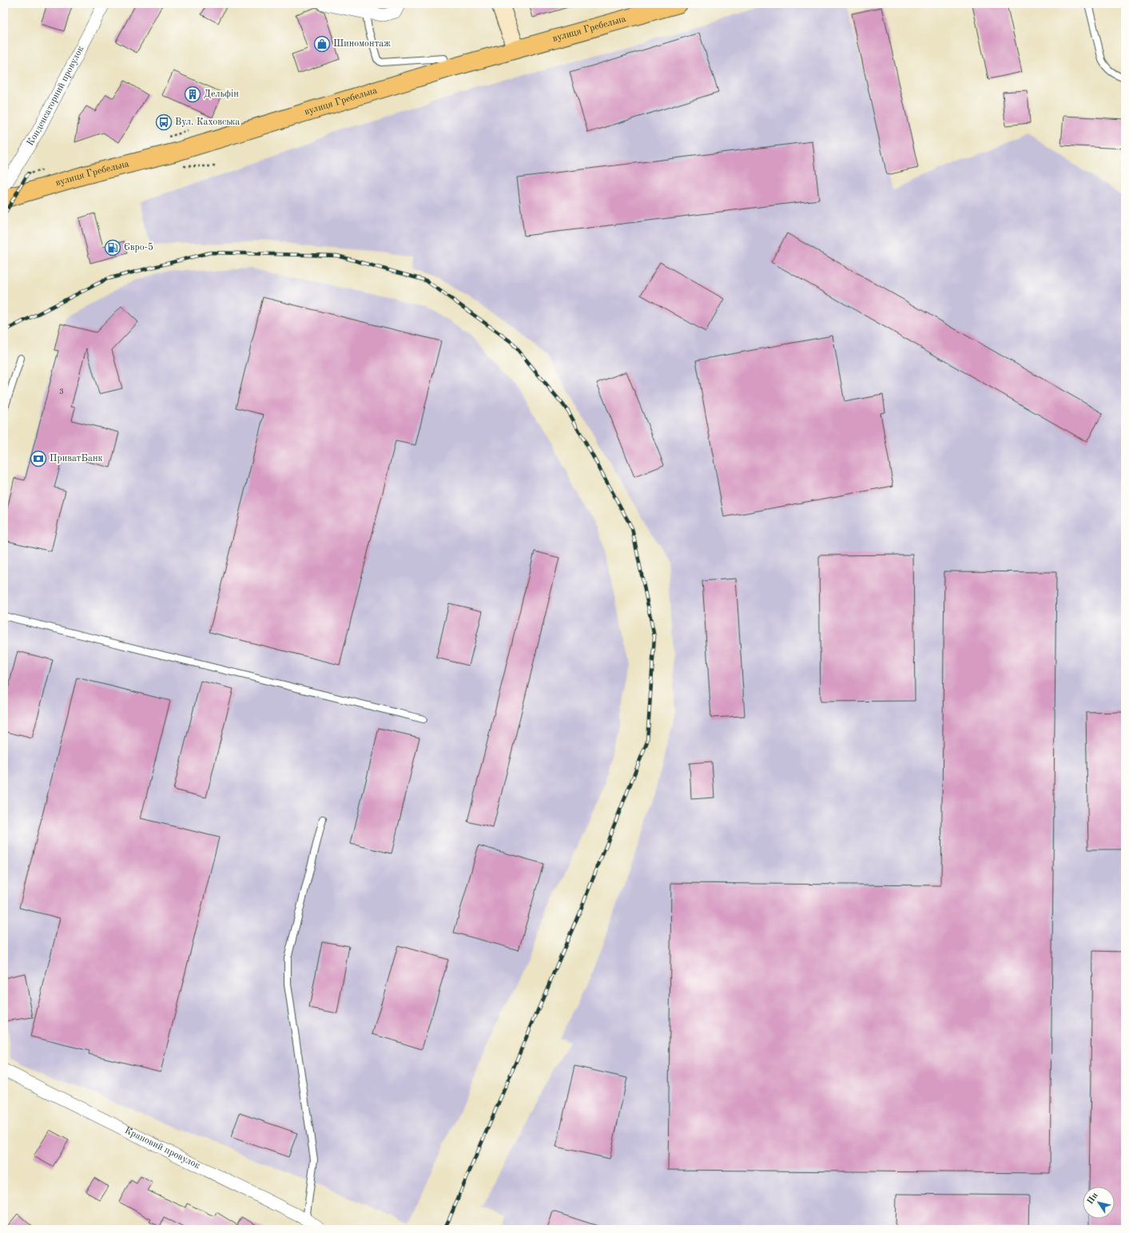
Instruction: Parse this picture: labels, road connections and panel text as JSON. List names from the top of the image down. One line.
{"streets":{"main road":["вулиця Гребельна"],"street":["Конденсаторний провулок","Крановий провулок"]},"places":{"shop":["Шиномонтаж"],"building":["Дельфін"],"bus stop":["Вул. Каховська"],"fuel station":["Євро-5"],"bank":["ПриватБанк"]},"house_numbers":["3"],"north":"top left"}
